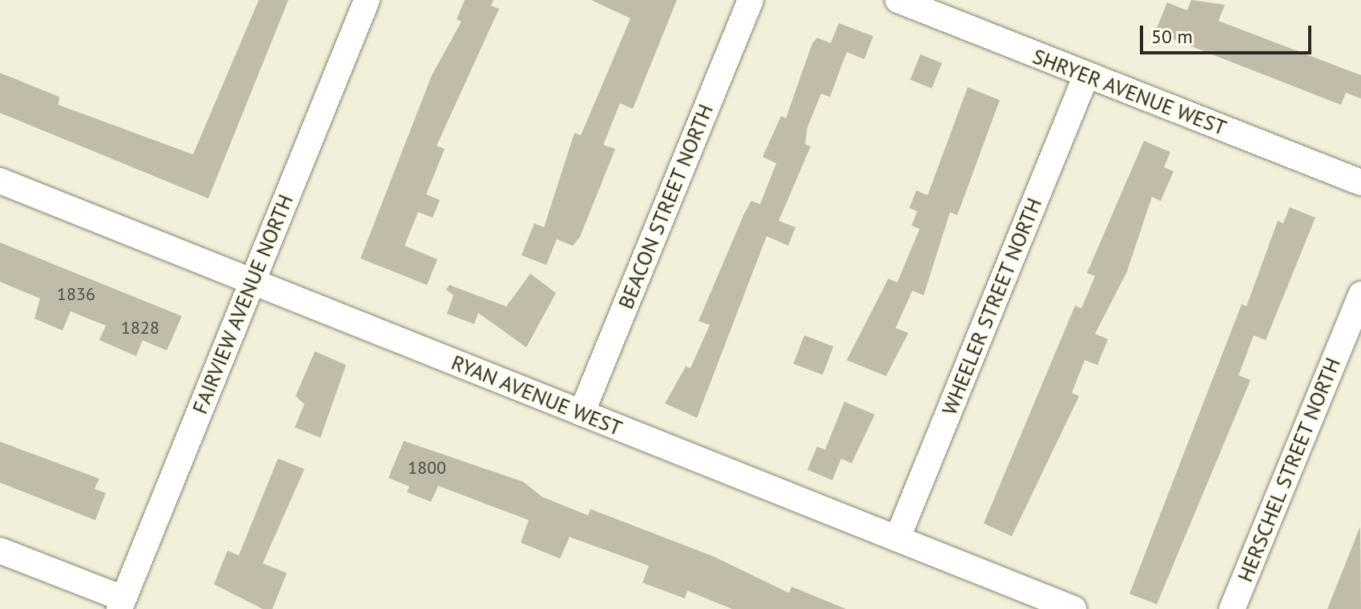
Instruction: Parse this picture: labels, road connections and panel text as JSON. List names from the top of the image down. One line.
{"streets":{"street":["SHRYER AVENUE WEST","BEACON STREET NORTH","FAIRVIEW AVENUE NORTH","WHEELER STREET NORTH","RYAN AVENUE WEST","HERSCHEL STREET NORTH"]},"crossings":[["SHRYER AVENUE WEST","WHEELER STREET NORTH"],["BEACON STREET NORTH","RYAN AVENUE WEST"],["FAIRVIEW AVENUE NORTH","RYAN AVENUE WEST"],["WHEELER STREET NORTH","RYAN AVENUE WEST"]],"house_numbers":["1836","1828","1800"],"scale_bar":"50 m"}
